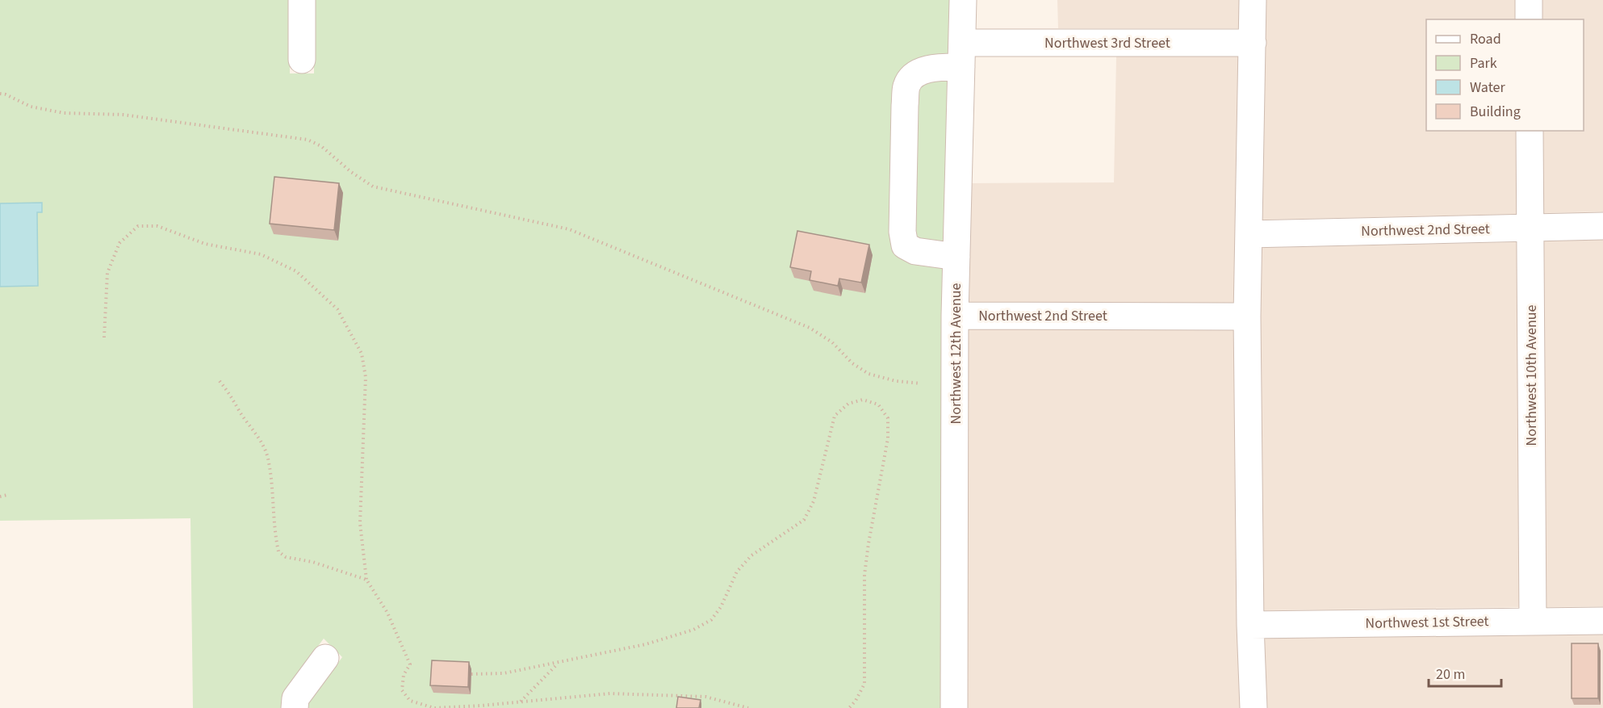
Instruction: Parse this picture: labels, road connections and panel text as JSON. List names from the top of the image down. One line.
{"streets":{"street":["Northwest 3rd Street","Northwest 2nd Street","Northwest 12th Avenue","Northwest 10th Avenue","Northwest 1st Street"]},"crossings":[["Northwest 3rd Street","Northwest 12th Avenue"],["Northwest 2nd Street","Northwest 12th Avenue"],["Northwest 2nd Street","Northwest 10th Avenue"],["Northwest 10th Avenue","Northwest 1st Street"]],"legend":["Road","Park","Water","Building"],"scale_bar":"20 m"}
